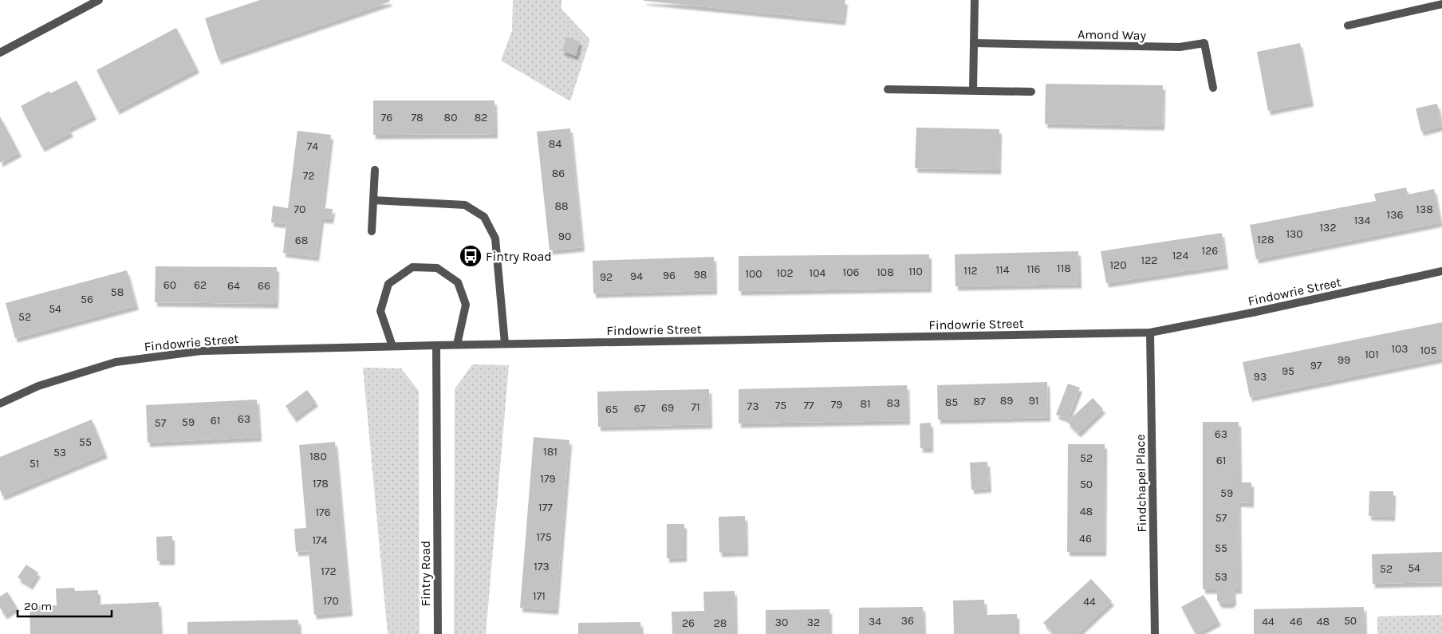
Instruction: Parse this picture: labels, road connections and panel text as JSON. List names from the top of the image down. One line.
{"streets":{"street":["Amond Way","Findowrie Street","Findchapel Place","Fintry Road"]},"crossings":[["Findowrie Street","Findchapel Place"],["Findowrie Street","Fintry Road"]],"places":{"bus stop":["Fintry Road"]},"house_numbers":["76","78","80","82","84","74","86","72","88","70","138","136","134","132","130","90","128","68","126","124","122","120","118","116","114","112","110","106","108","102","104","100","98","96","94","92","60","62","64","66","58","56","54","52","103","105","101","99","97","95","93","89","91","87","85","83","81","79","75","77","73","71","69","67","65","63","61","59","57","63","55","181","53","180","52","61","51","179","178","50","59","177","48","176","57","175","46","174","55","173","54","52","172","53","171","170","44","36","50","34","44","46","48","30","32","26","28"],"scale_bar":"20 m"}
